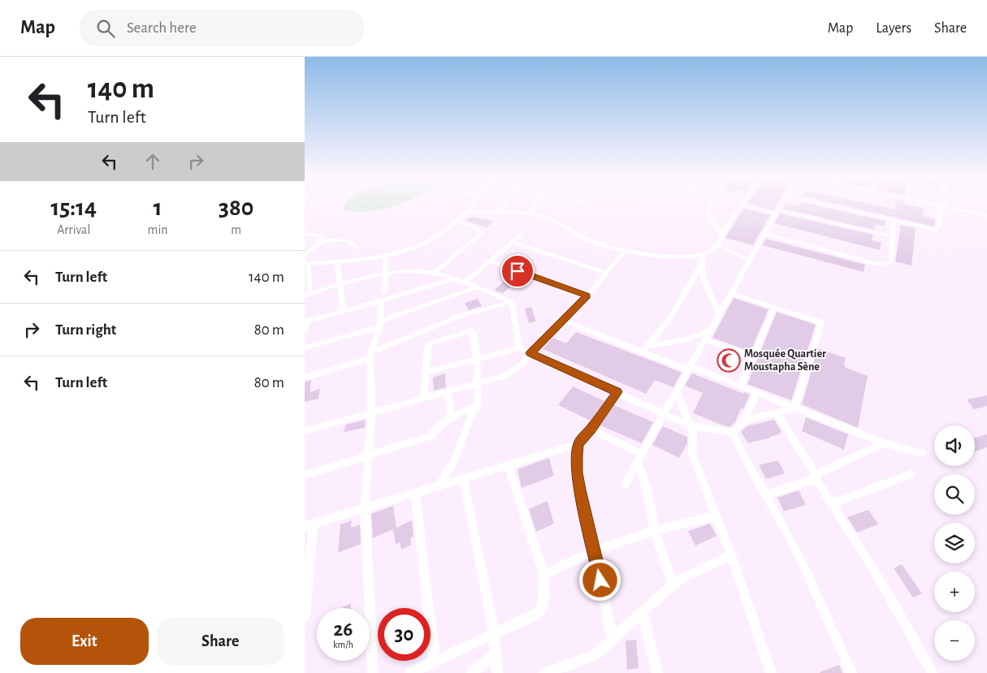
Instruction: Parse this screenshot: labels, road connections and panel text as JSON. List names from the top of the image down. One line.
{"places":{"mosque":["Mosquée Quartier Moustapha Sène"]},"page":{"header":"Map","search":"Search here","nav":["Map","Layers","Share"],"turn":["140 m","Turn left"],"eta":["15:14","Arrival","1","min","380","m"],"list":[{"name":"Turn left","value":"140 m"},{"name":"Turn right","value":"80 m"},{"name":"Turn left","value":"80 m"}],"map_buttons":["+","−"],"speed":"26 km/h","limit":"30","buttons":["Exit","Share"]}}
